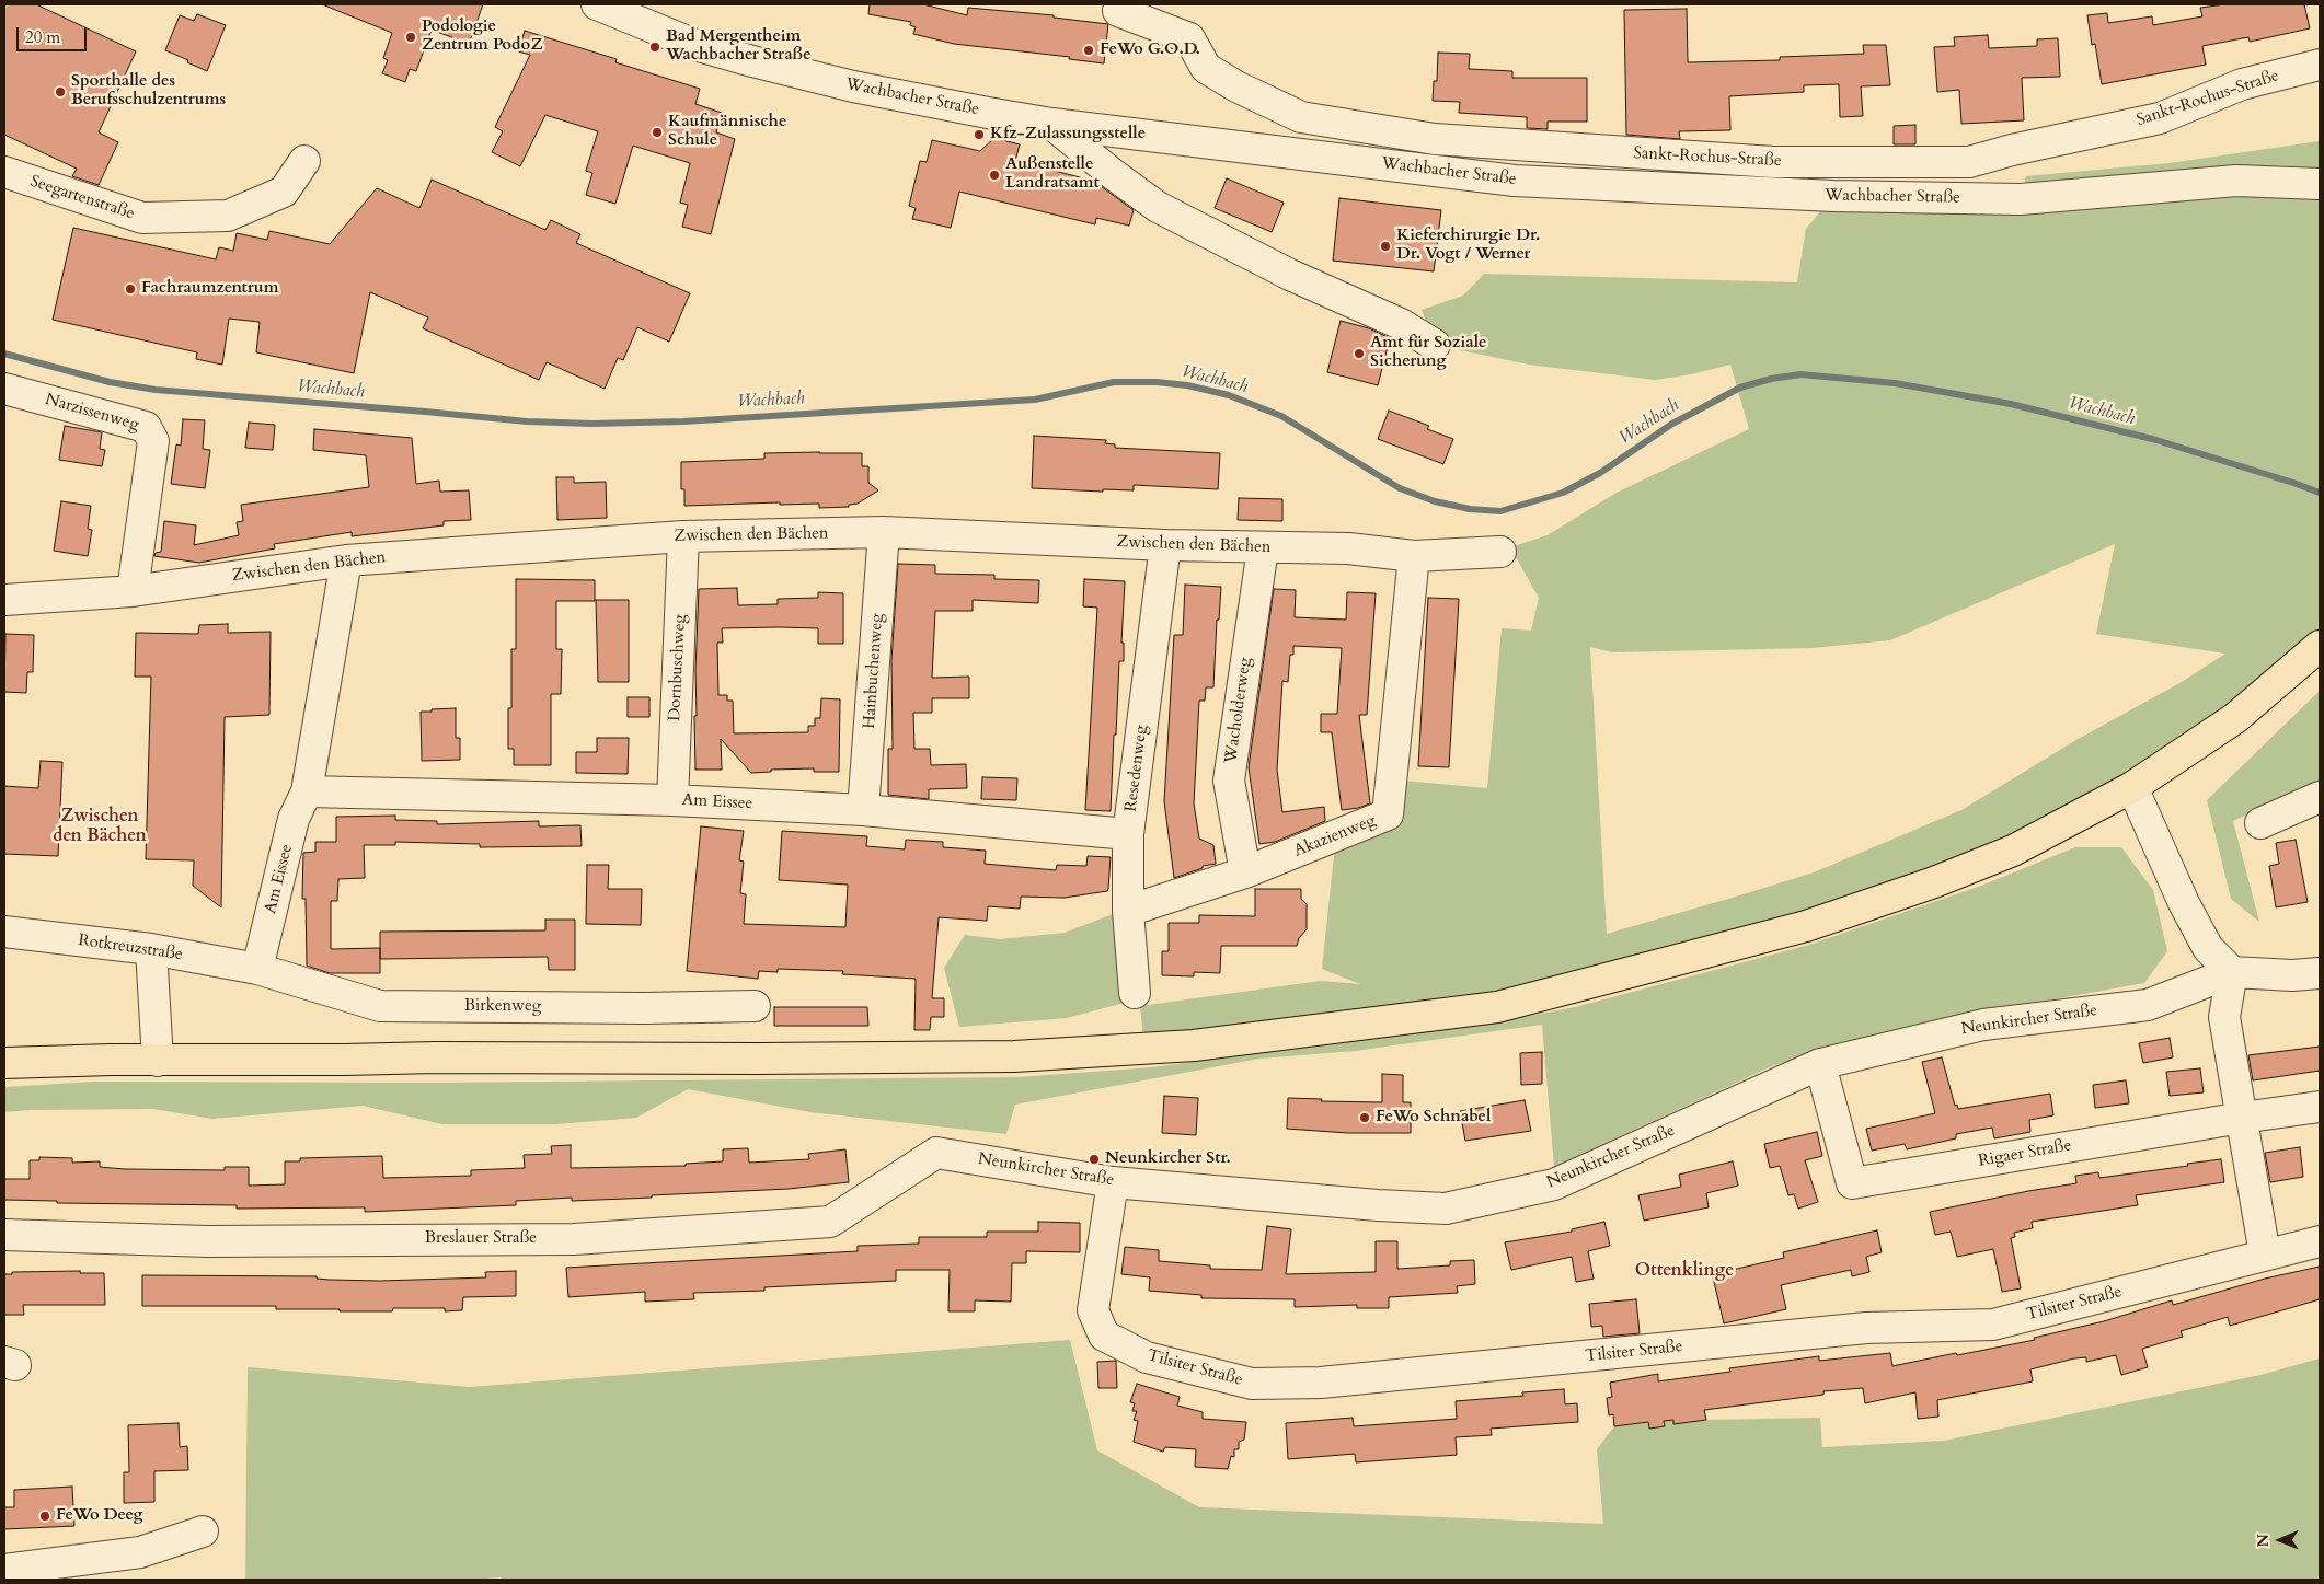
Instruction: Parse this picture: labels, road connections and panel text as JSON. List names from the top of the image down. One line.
{"streets":{"street":["Wachbacher Straße","Sankt-Rochus-Straße","Seegartenstraße","Narzissenweg","Zwischen den Bächen","Dornbuschweg","Hainbuchenweg","Wacholderweg","Resedenweg","Am Eissee","Akazienweg","Rotkreuzstraße","Birkenweg","Neunkircher Straße","Rigaer Straße","Breslauer Straße","Tilsiter Straße"]},"crossings":[["Narzissenweg","Zwischen den Bächen"],["Zwischen den Bächen","Dornbuschweg"],["Zwischen den Bächen","Hainbuchenweg"],["Zwischen den Bächen","Wacholderweg"],["Zwischen den Bächen","Resedenweg"],["Zwischen den Bächen","Am Eissee"],["Zwischen den Bächen","Akazienweg"],["Dornbuschweg","Am Eissee"],["Hainbuchenweg","Am Eissee"],["Wacholderweg","Akazienweg"],["Resedenweg","Am Eissee"],["Resedenweg","Akazienweg"],["Am Eissee","Rotkreuzstraße"],["Am Eissee","Birkenweg"],["Rotkreuzstraße","Birkenweg"],["Neunkircher Straße","Rigaer Straße"],["Neunkircher Straße","Breslauer Straße"],["Neunkircher Straße","Tilsiter Straße"]],"districts":["Zwischen den Bächen","Ottenklinge"],"water":["Wachbach"],"places":["Podologie Zentrum PodoZ","Bad Mergentheim Wachbacher Straße","FeWo G.O.D.","Sporthalle des Berufsschulzentrums","Kaufmännische Schule","Kfz-Zulassungsstelle","Außenstelle Landratsamt","Kieferchirurgie Dr. Dr. Vogt / Werner","Fachraumzentrum","Amt für Soziale Sicherung","FeWo Schnabel","Neunkircher Str.","FeWo Deeg"],"scale_bar":"20 m","north":"left"}
